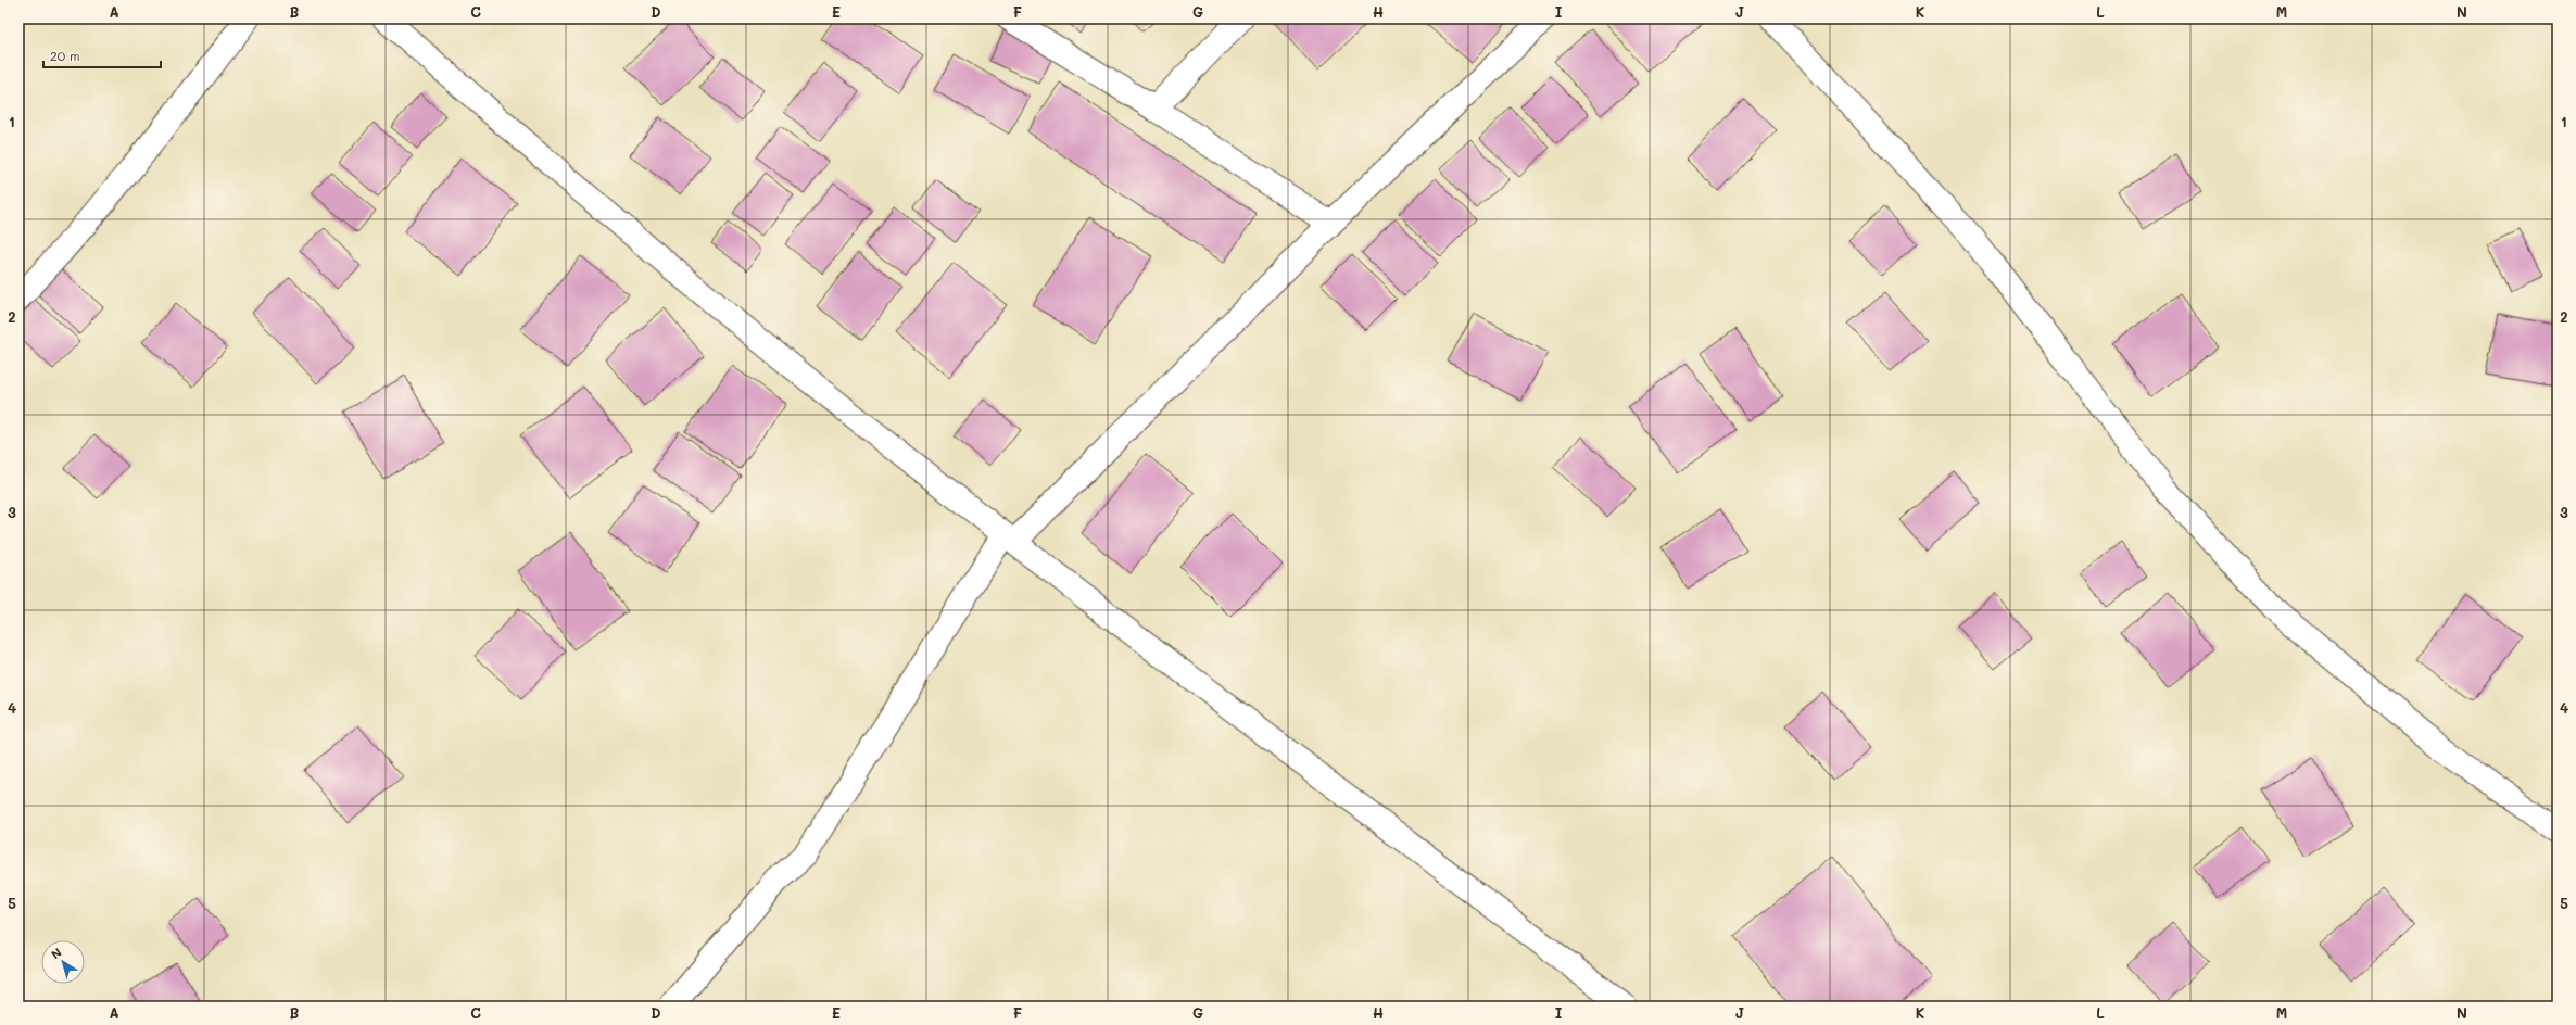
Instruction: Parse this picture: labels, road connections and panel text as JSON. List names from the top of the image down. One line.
{"scale_bar":"20 m","north":"top left","grid":{"columns":["A","B","C","D","E","F","G","H","I","J","K","L","M","N"],"rows":["1","2","3","4","5"]}}
